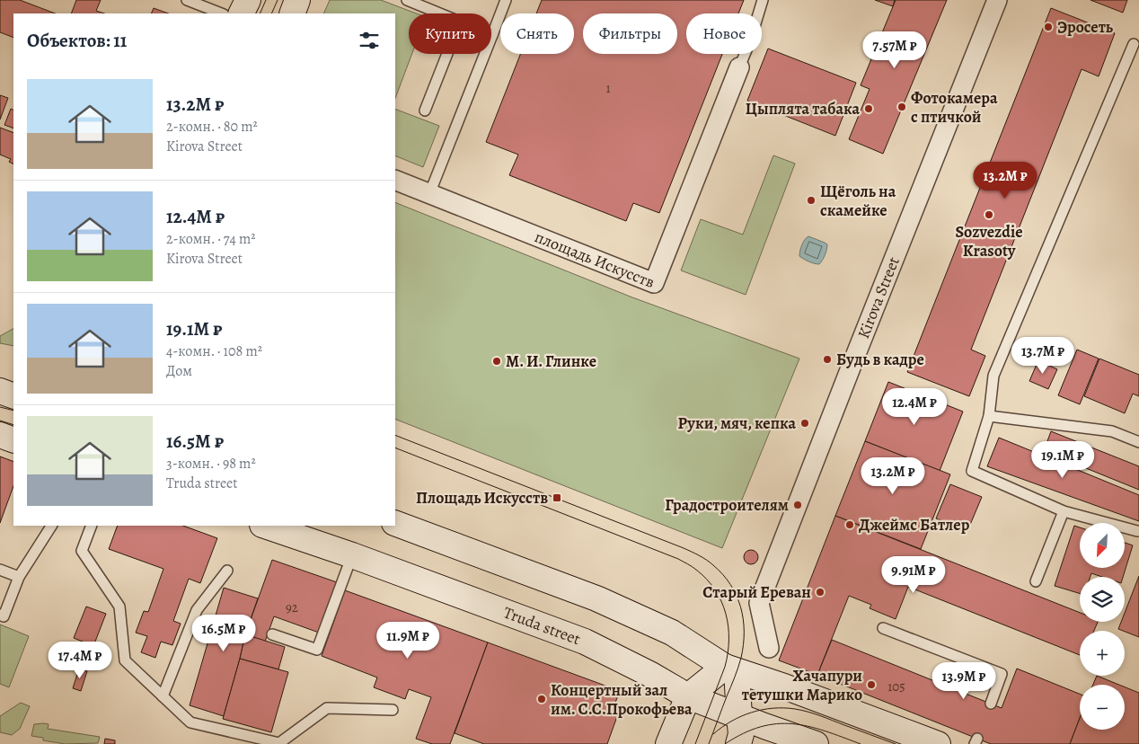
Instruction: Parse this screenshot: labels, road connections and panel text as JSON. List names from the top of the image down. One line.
{"streets":{"main road":["Truda street"],"street":["площадь Искусств","Kirova Street"]},"places":{"other":["Эросеть","Фотокамера с птичкой","Цыплята табака","Щёголь на скамейке","Sozvezdie Krasoty","Будь в кадре","М. И. Глинке","Руки, мяч, кепка","Градостроителям","Джеймс Батлер","Старый Ереван","Хачапури тетушки Марико","Концертный зал им. С.С.Прокофьева"],"transit":["Площадь Искусств"]},"house_numbers":["1","92","105"],"north":"bottom left","page":{"chip":["Купить","Снять","Фильтры","Новое"],"heading":"Объектов: 11","price":["7.57M ₽","13.2M ₽","13.7M ₽","12.4M ₽","19.1M ₽","13.2M ₽","9.91M ₽","16.5M ₽","11.9M ₽","17.4M ₽","13.9M ₽"],"list":[{"name":"13.2M ₽","note":"2-комн. · 80 m² · Kirova Street"},{"name":"12.4M ₽","note":"2-комн. · 74 m² · Kirova Street"},{"name":"19.1M ₽","note":"4-комн. · 108 m² · Дом"},{"name":"16.5M ₽","note":"3-комн. · 98 m² · Truda street"}],"map_buttons":["+","−"]}}
